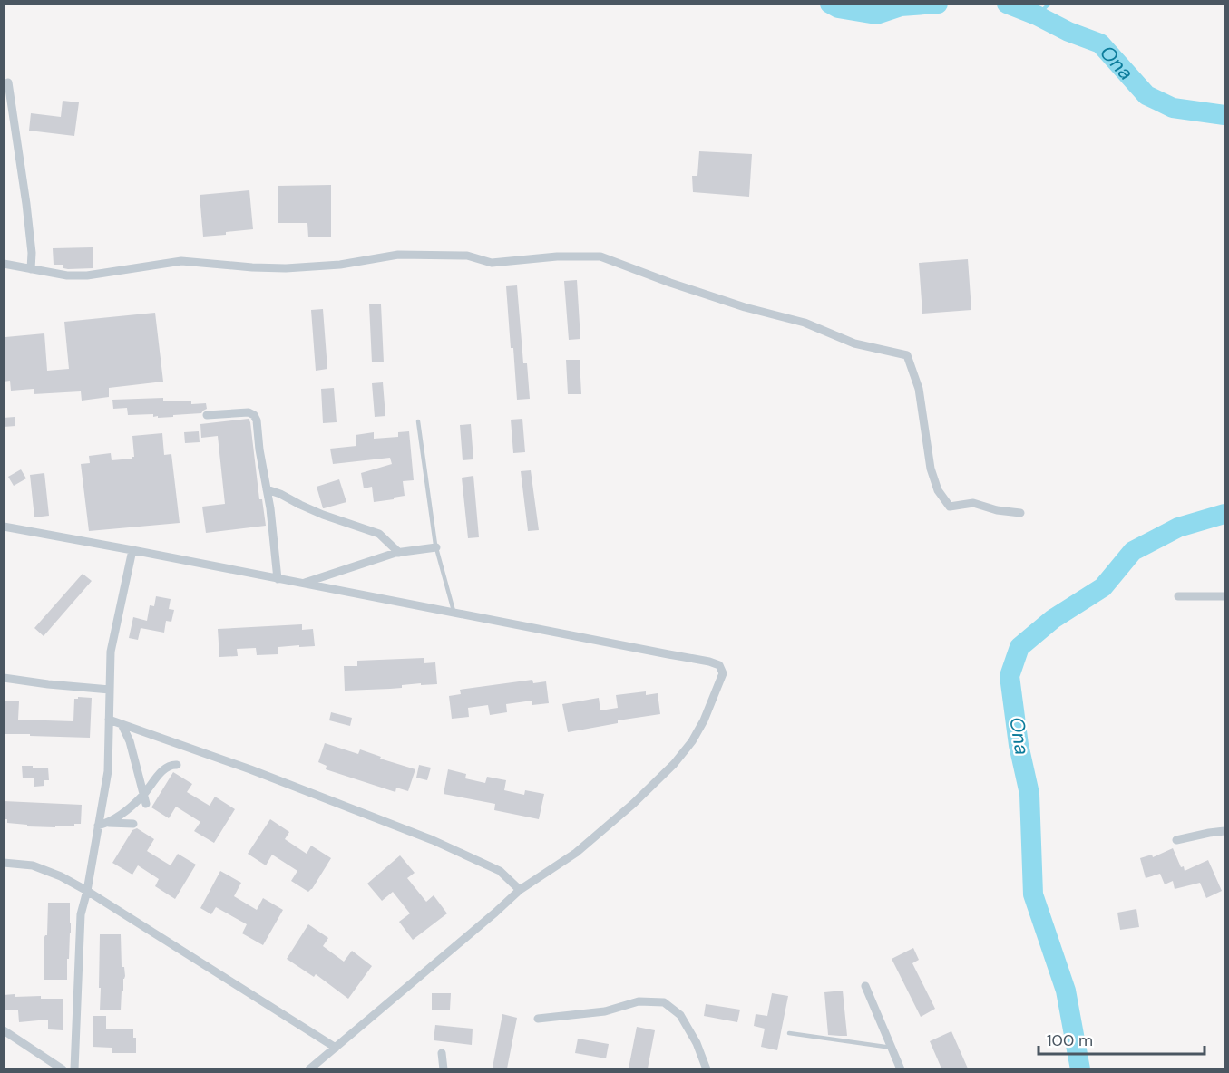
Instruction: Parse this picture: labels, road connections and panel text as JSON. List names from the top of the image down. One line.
{"water":["Ona"],"scale_bar":"100 m"}
